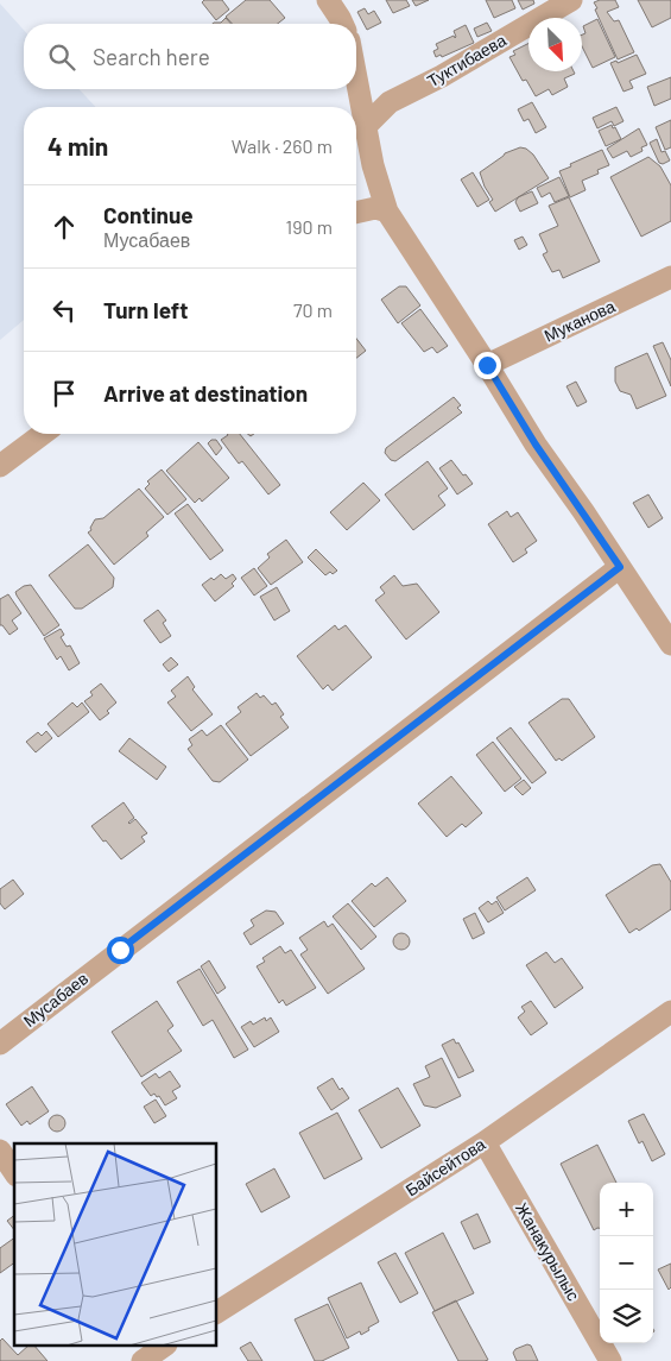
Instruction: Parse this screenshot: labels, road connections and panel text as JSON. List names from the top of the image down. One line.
{"streets":{"street":["Туктибаева","Муканова","Мусабаев","Байсейтова","Жанакурылыс"]},"crossings":[["Байсейтова","Жанакурылыс"]],"north":"bottom right","page":{"search":"Search here","heading":["4 min","Walk · 260 m"],"list":[["Continue","Мусабаев","190 m"],["Turn left","70 m"],"Arrive at destination"],"map_buttons":["+","−"]}}
